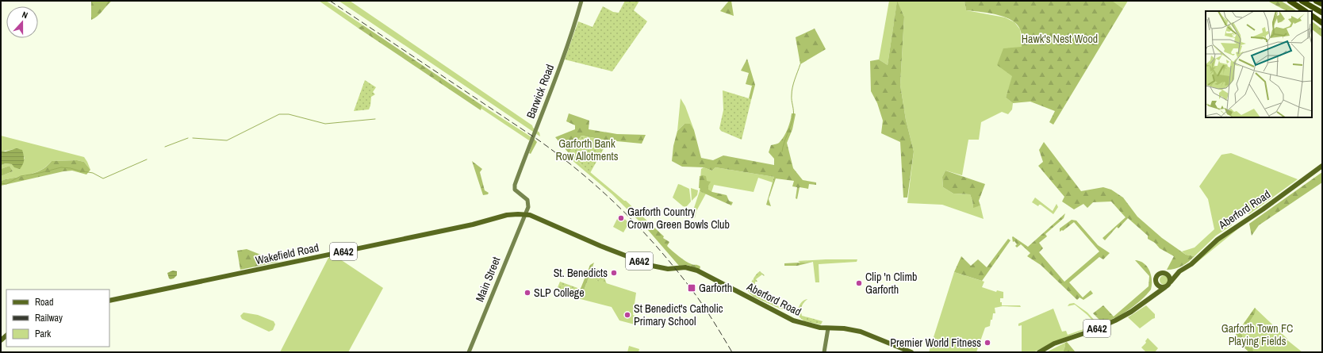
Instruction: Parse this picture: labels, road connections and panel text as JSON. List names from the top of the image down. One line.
{"streets":{"main road":["Aberford Road","A642","Wakefield Road"],"street":["Barwick Road","Main Street"]},"crossings":[["Barwick Road","Main Street"],["Aberford Road","Wakefield Road"],["Aberford Road","Main Street"],["Wakefield Road","Main Street"]],"parks":["Hawk's Nest Wood","Garforth Bank Row Allotments","Garforth Town FC Playing Fields"],"places":{"other":["Garforth Country Crown Green Bowls Club","St. Benedicts","Clip 'n Climb Garforth","SLP College","St Benedict's Catholic Primary School","Premier World Fitness"],"transit":["Garforth"]},"legend":["Road","Railway","Park"],"north":"top"}
